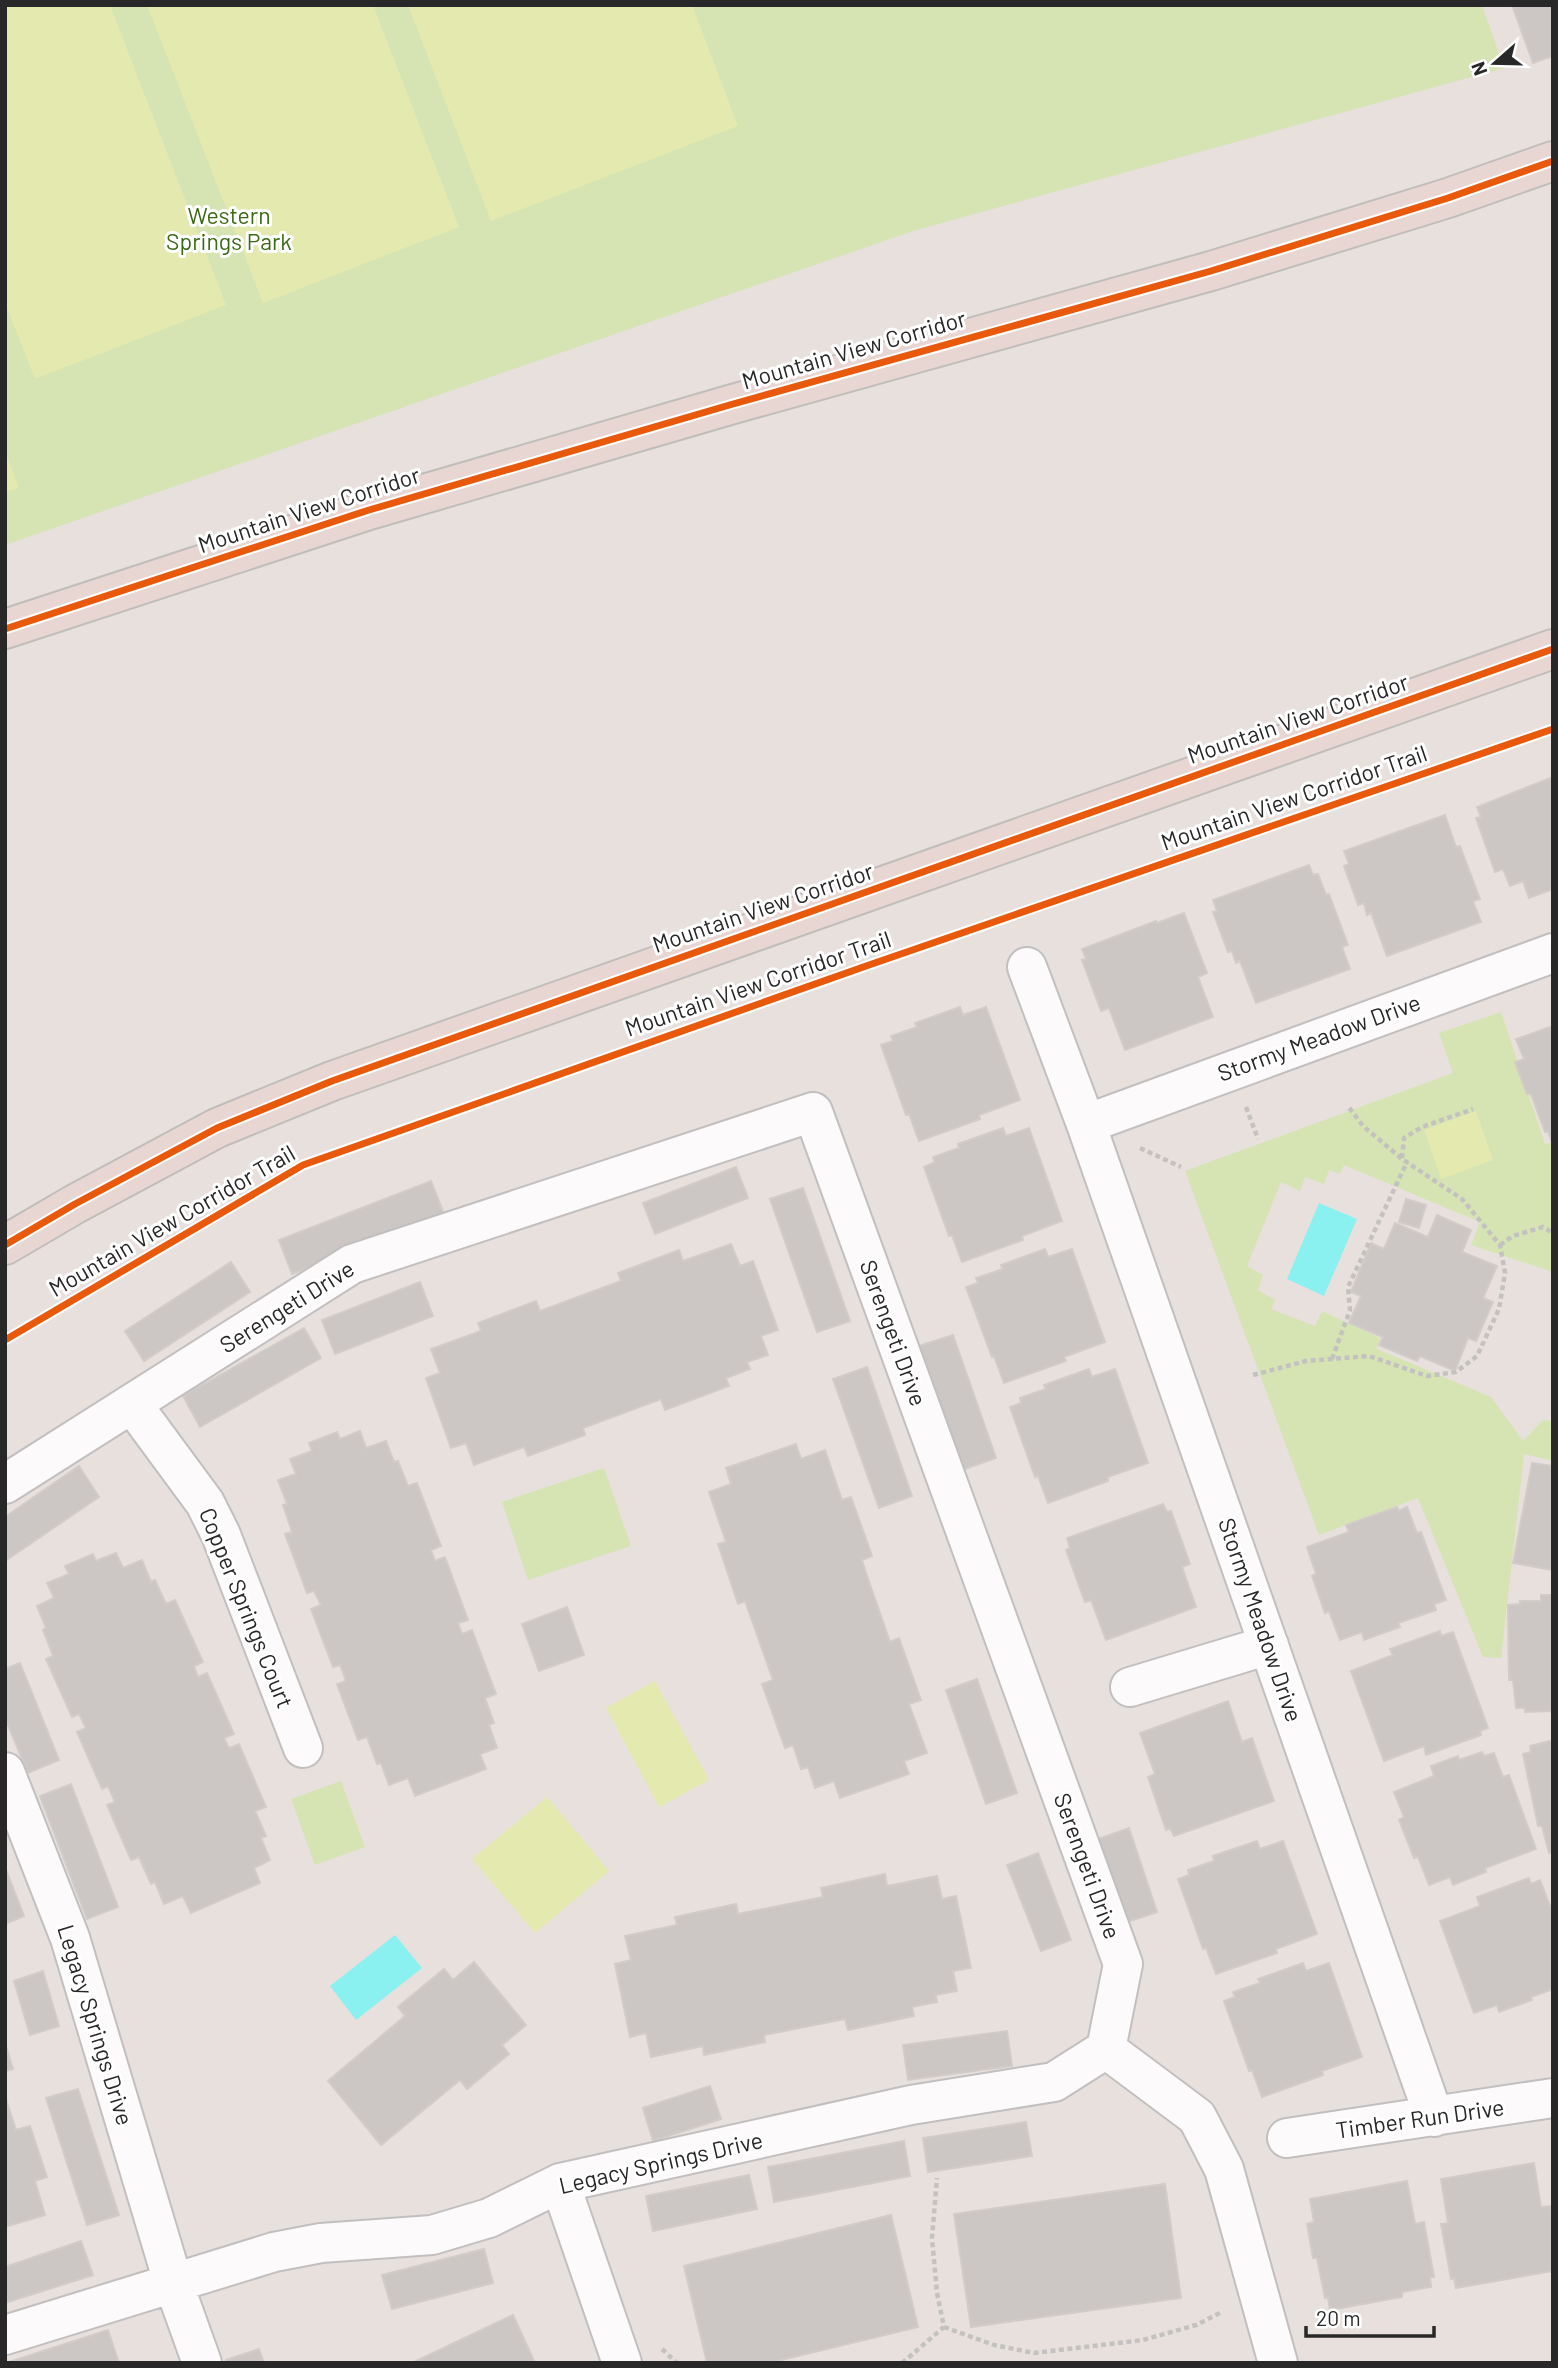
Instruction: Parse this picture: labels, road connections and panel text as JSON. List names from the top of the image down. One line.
{"streets":{"highway":["Mountain View Corridor"],"street":["Stormy Meadow Drive","Serengeti Drive","Copper Springs Court","Legacy Springs Drive","Timber Run Drive"],"cycle path":["Mountain View Corridor Trail"]},"crossings":[["Stormy Meadow Drive","Timber Run Drive"],["Serengeti Drive","Copper Springs Court"],["Serengeti Drive","Legacy Springs Drive"]],"parks":["Western Springs Park"],"scale_bar":"20 m","north":"left"}
